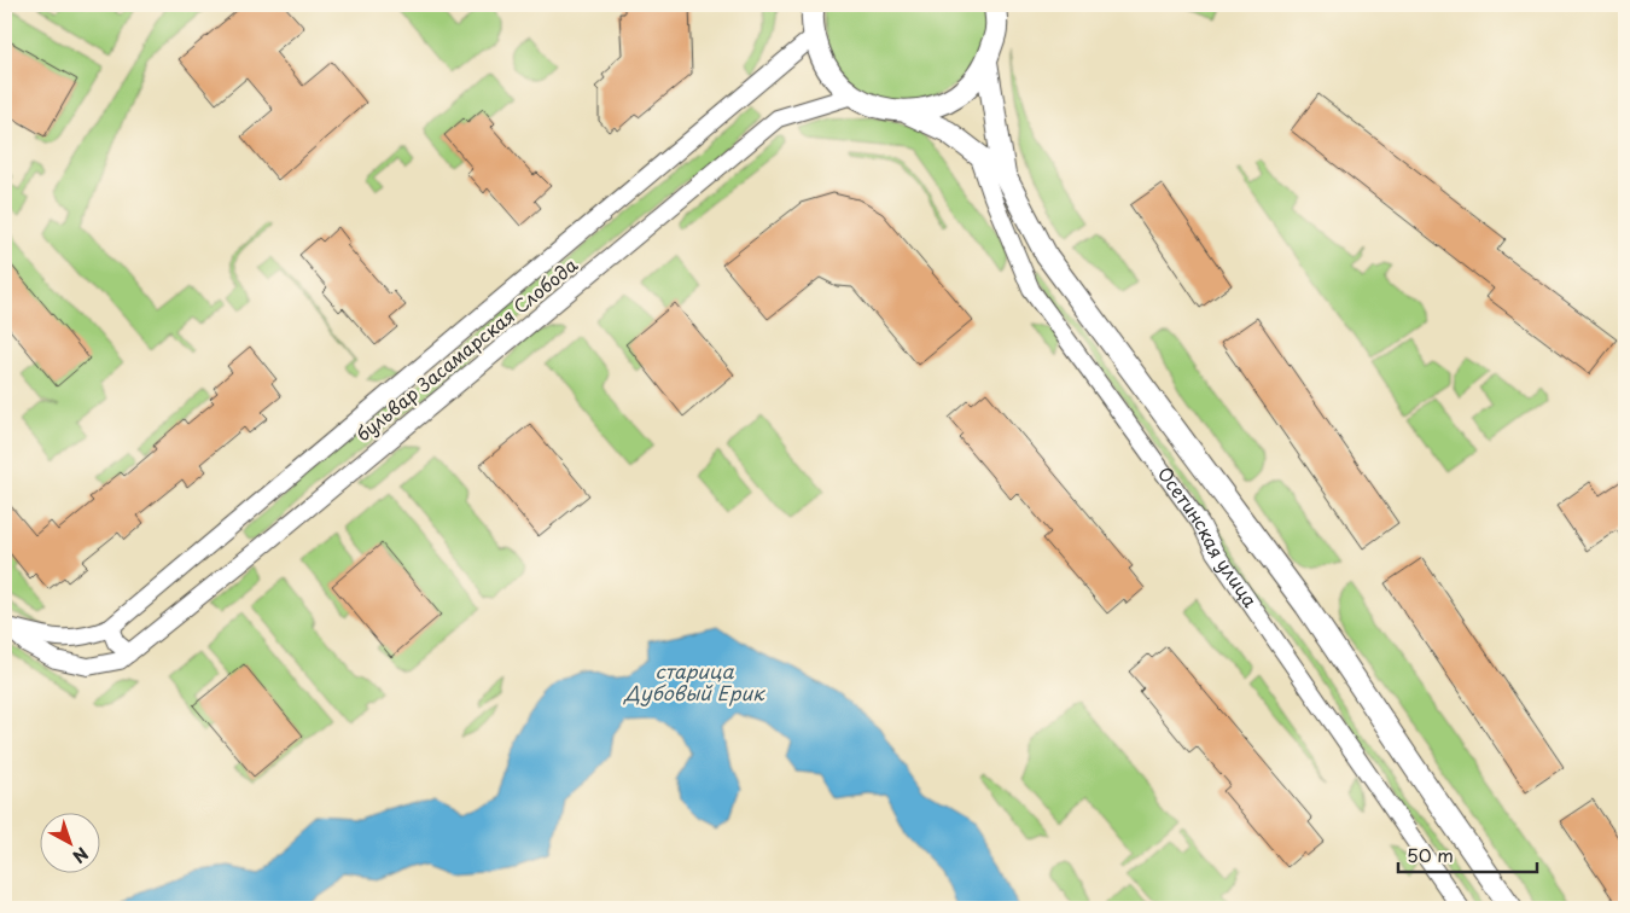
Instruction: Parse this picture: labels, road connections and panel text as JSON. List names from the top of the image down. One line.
{"streets":{"street":["бульвар Засамарская Слобода","Осетинская улица"]},"water":["старица Дубовый Ерик"],"scale_bar":"50 m","north":"bottom right"}
